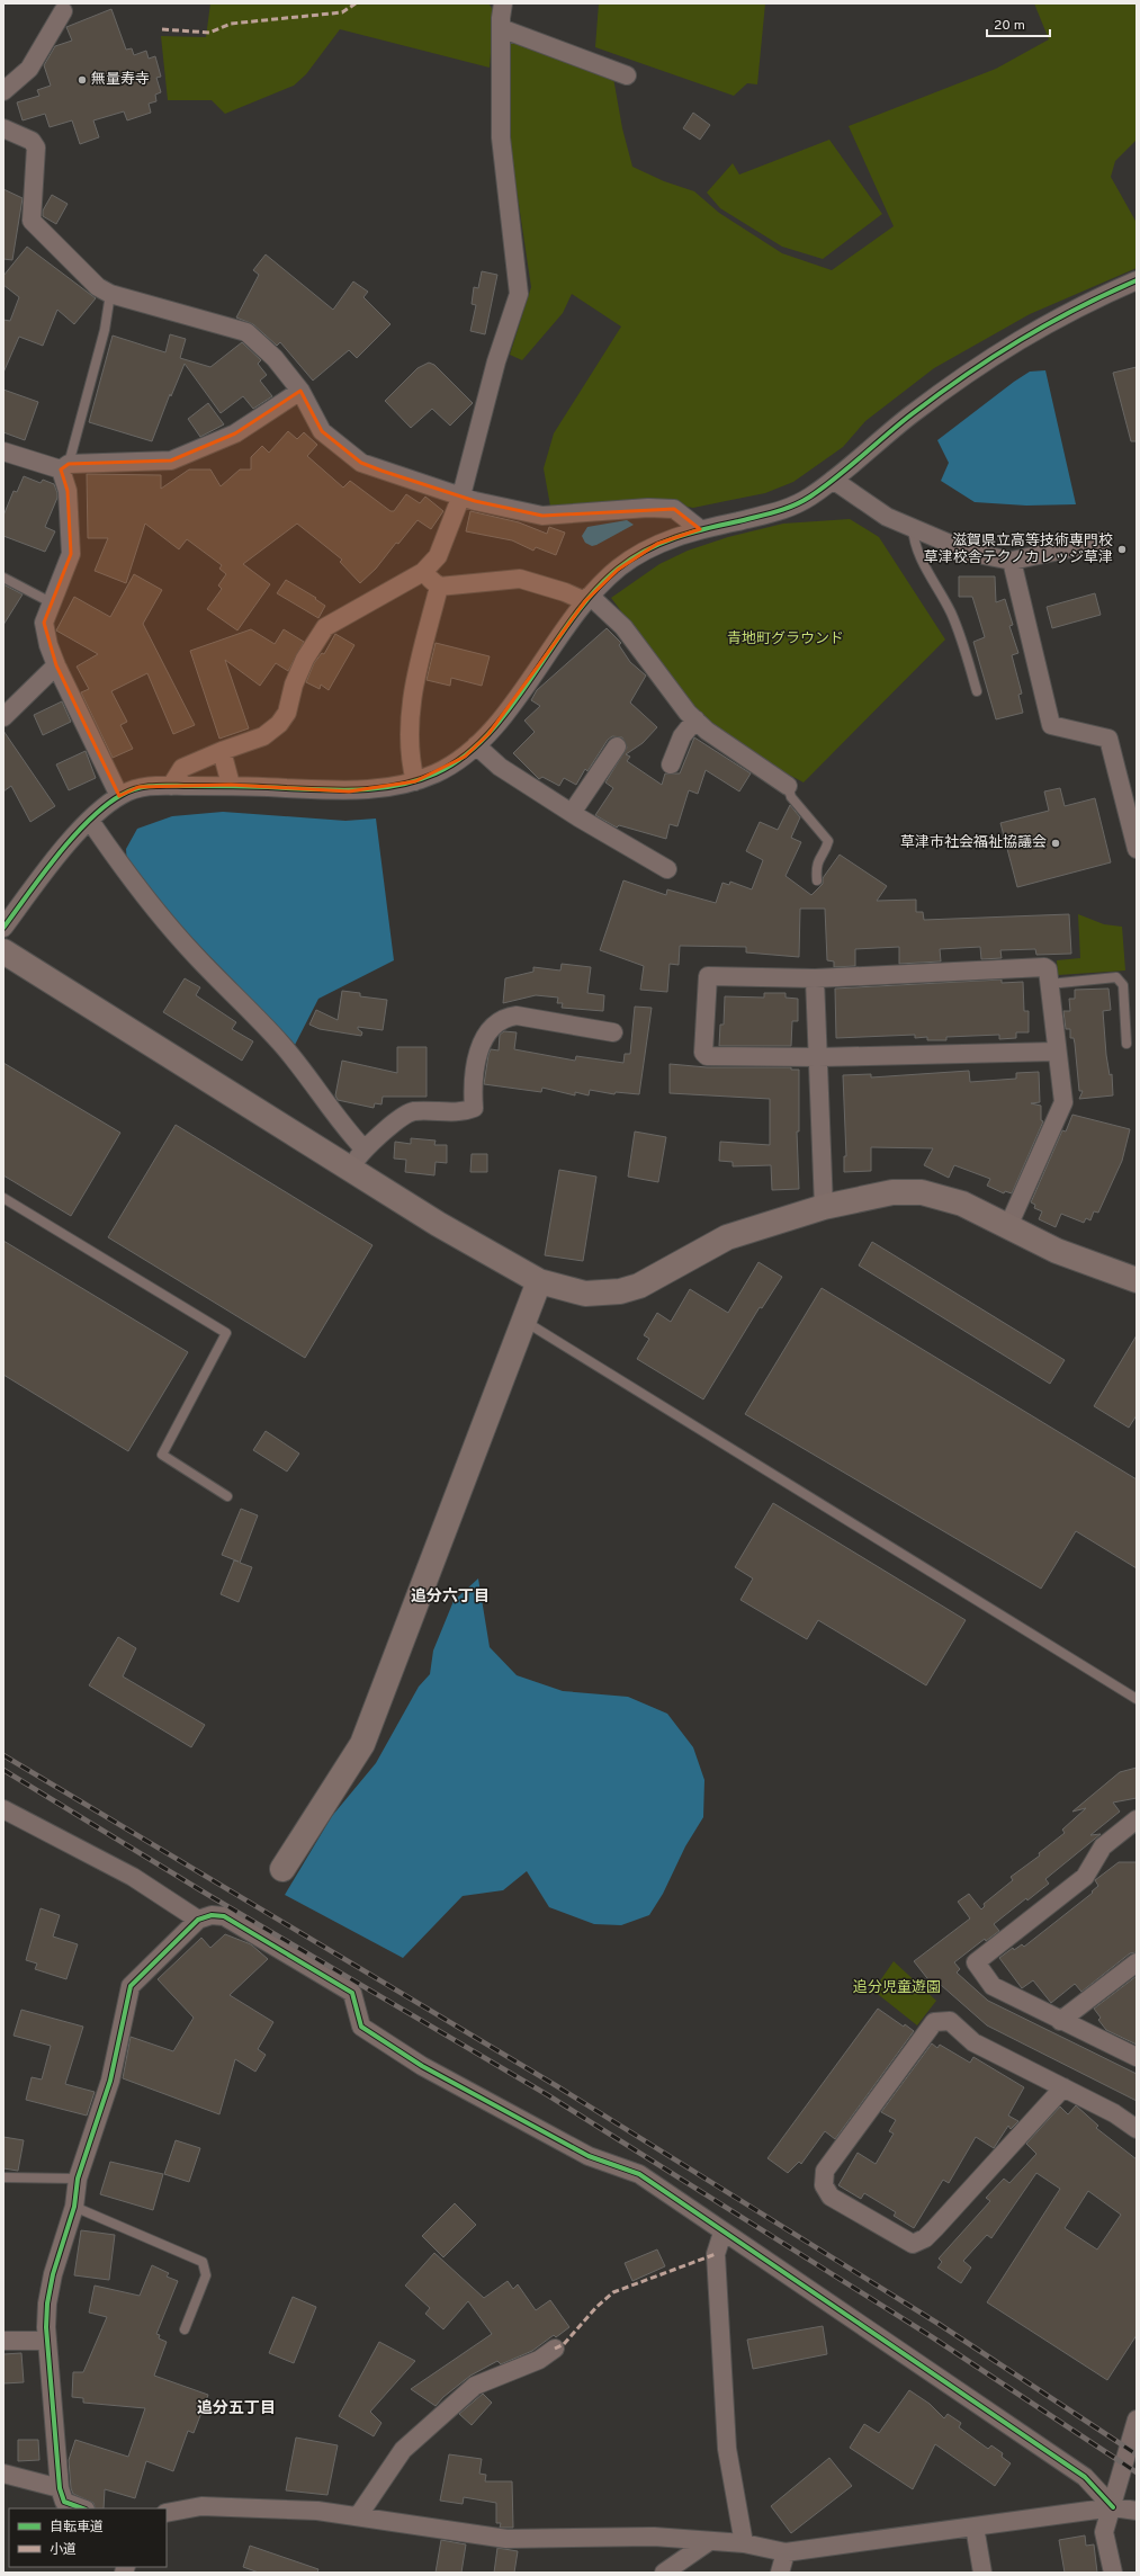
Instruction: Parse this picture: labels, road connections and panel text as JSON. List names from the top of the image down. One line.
{"districts":["追分六丁目","追分五丁目"],"parks":["青地町グラウンド","追分児童遊園"],"places":["無量寿寺","滋賀県立高等技術専門校 草津校舎テクノカレッジ草津","草津市社会福祉協議会"],"legend":["自転車道","小道"],"scale_bar":"20 m"}
